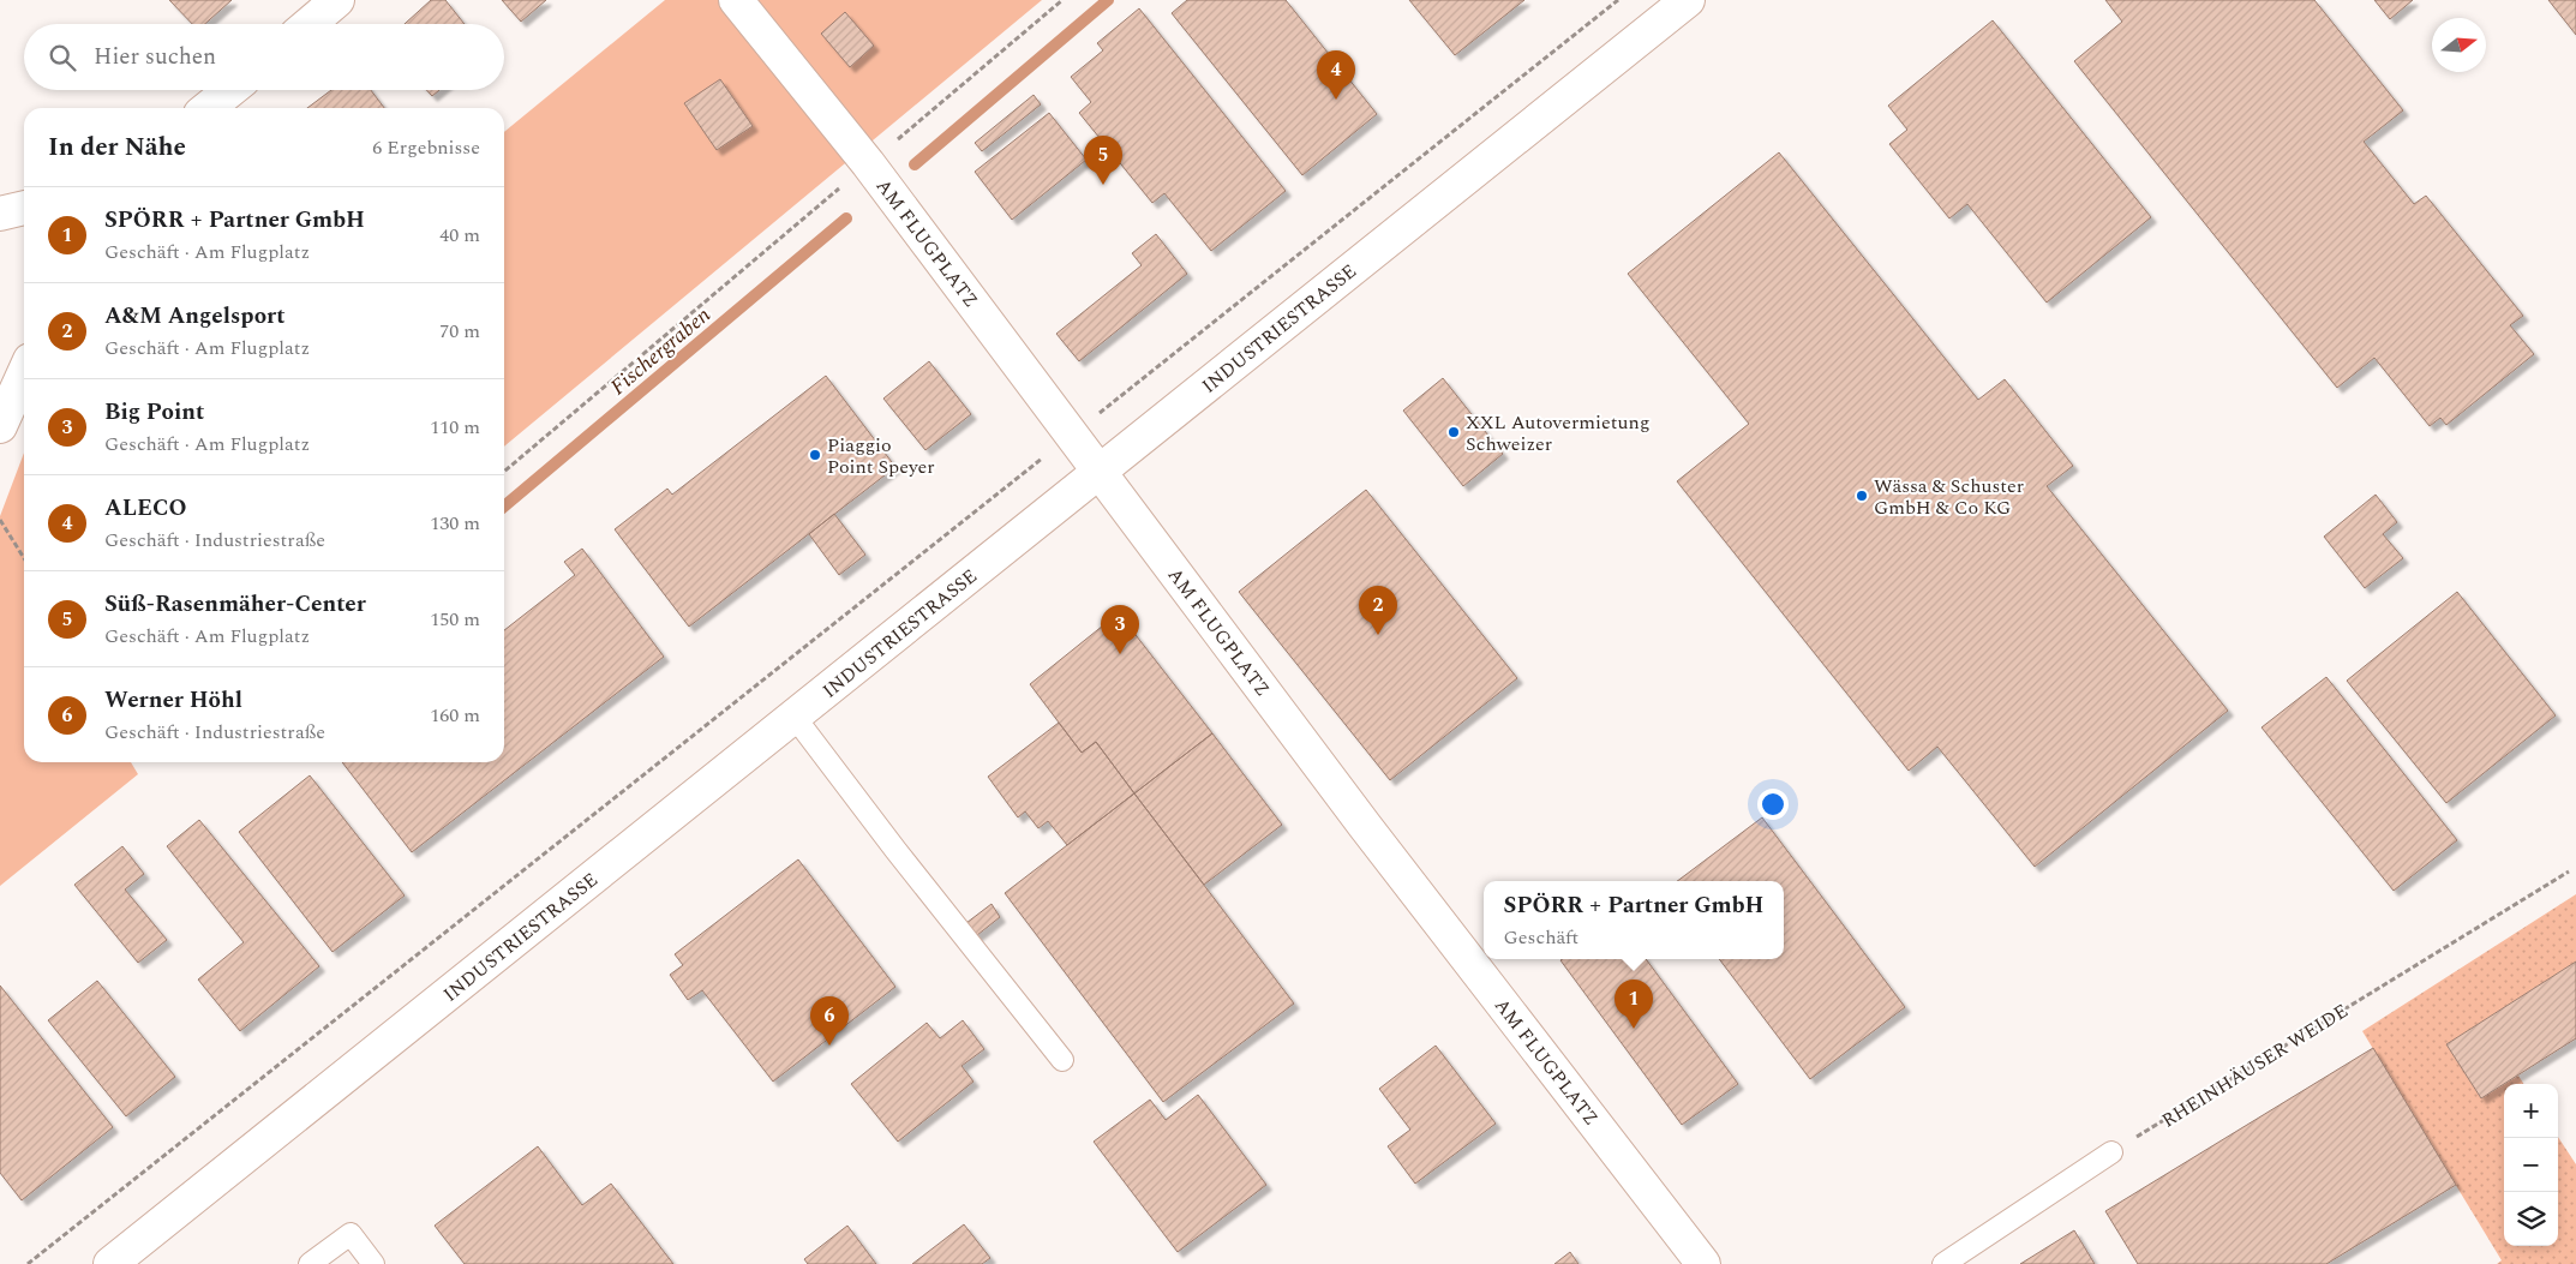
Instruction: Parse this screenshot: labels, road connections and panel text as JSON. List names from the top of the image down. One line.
{"streets":{"street":["AM FLUGPLATZ","INDUSTRIESTRASSE"],"path":["RHEINHÄUSER WEIDE"]},"crossings":[["AM FLUGPLATZ","INDUSTRIESTRASSE"]],"water":["Fischergraben"],"places":["XXL Autovermietung Schweizer","Piaggio Point Speyer","Wässa & Schuster GmbH & Co KG"],"north":"right","page":{"search":"Hier suchen","pins":["4","5","2","3","1","6"],"heading":["In der Nähe","6 Ergebnisse"],"list":[{"mark":"1","name":"SPÖRR + Partner GmbH","note":"Geschäft · Am Flugplatz","value":"40 m"},{"mark":"2","name":"A&M Angelsport","note":"Geschäft · Am Flugplatz","value":"70 m"},{"mark":"3","name":"Big Point","note":"Geschäft · Am Flugplatz","value":"110 m"},{"mark":"4","name":"ALECO","note":"Geschäft · Industriestraße","value":"130 m"},{"mark":"5","name":"Süß-Rasenmäher-Center","note":"Geschäft · Am Flugplatz","value":"150 m"},{"mark":"6","name":"Werner Höhl","note":"Geschäft · Industriestraße","value":"160 m"}],"popup":["SPÖRR + Partner GmbH","Geschäft"],"map_buttons":["+","−"]}}
